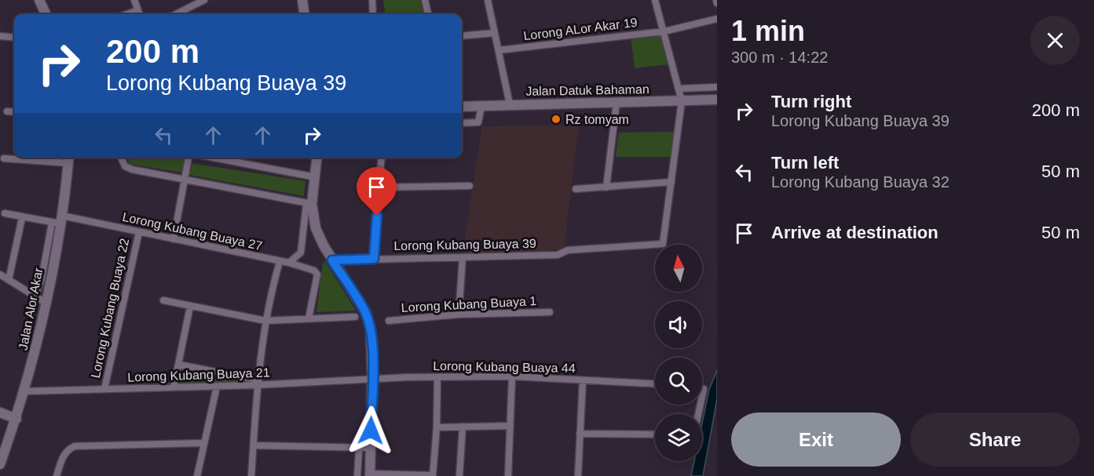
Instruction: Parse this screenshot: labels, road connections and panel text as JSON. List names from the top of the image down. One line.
{"streets":{"street":["Lorong ALor Akar 19","Jalan Datuk Bahaman","Lorong Kubang Buaya 27","Lorong Kubang Buaya 39","Lorong Kubang Buaya 1","Lorong Kubang Buaya 22","Jalan Alor Akar","Lorong Kubang Buaya 44","Lorong Kubang Buaya 21"]},"crossings":[["Lorong Kubang Buaya 27","Lorong Kubang Buaya 22"],["Lorong Kubang Buaya 27","Jalan Alor Akar"],["Lorong Kubang Buaya 22","Lorong Kubang Buaya 21"],["Jalan Alor Akar","Lorong Kubang Buaya 21"],["Lorong Kubang Buaya 44","Lorong Kubang Buaya 21"]],"places":["Rz tomyam"],"north":"top","page":{"heading":["1 min","300 m · 14:22"],"turn":["200 m","Lorong Kubang Buaya 39"],"list":[{"name":"Turn right","note":"Lorong Kubang Buaya 39","value":"200 m"},{"name":"Turn left","note":"Lorong Kubang Buaya 32","value":"50 m"},{"name":"Arrive at destination","value":"50 m"}],"buttons":["Exit","Share"]}}
